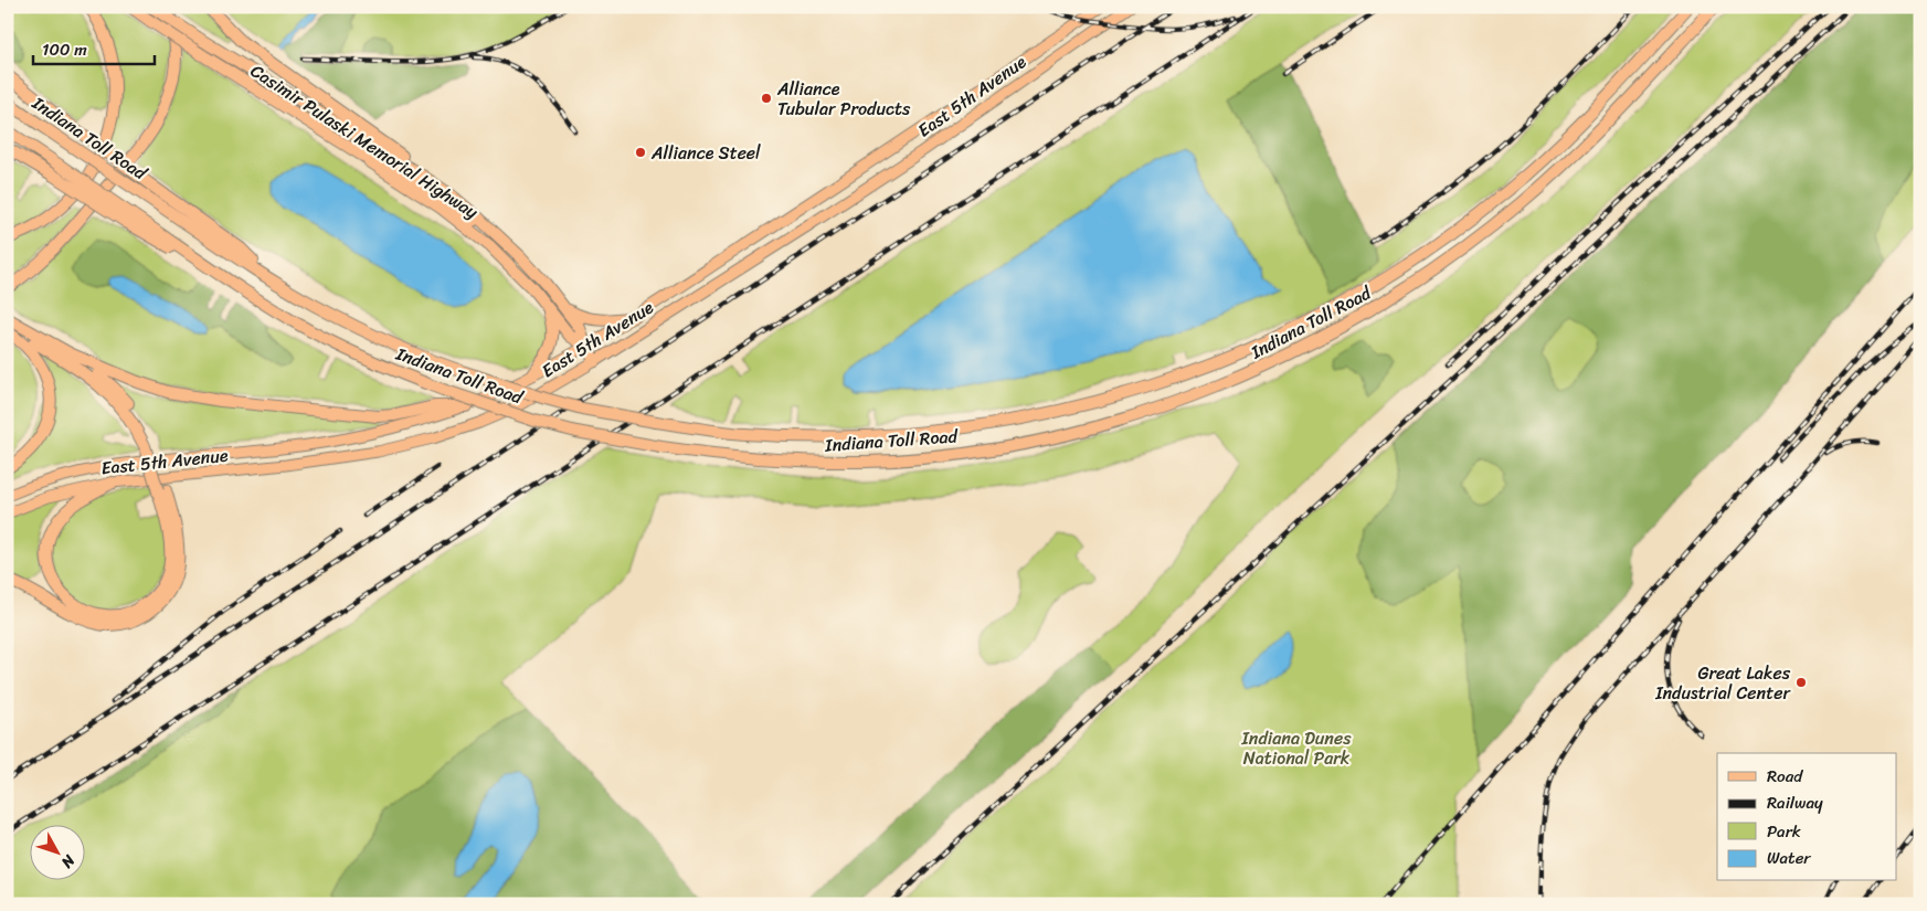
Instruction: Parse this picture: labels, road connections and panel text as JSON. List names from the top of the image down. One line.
{"streets":{"highway":["Indiana Toll Road","Casimir Pulaski Memorial Highway"],"main road":["East 5th Avenue"]},"crossings":[["East 5th Avenue","Casimir Pulaski Memorial Highway"]],"parks":["Indiana Dunes National Park"],"places":["Alliance Tubular Products","Alliance Steel","Great Lakes Industrial Center"],"legend":["Road","Railway","Park","Water"],"scale_bar":"100 m","north":"bottom right"}
